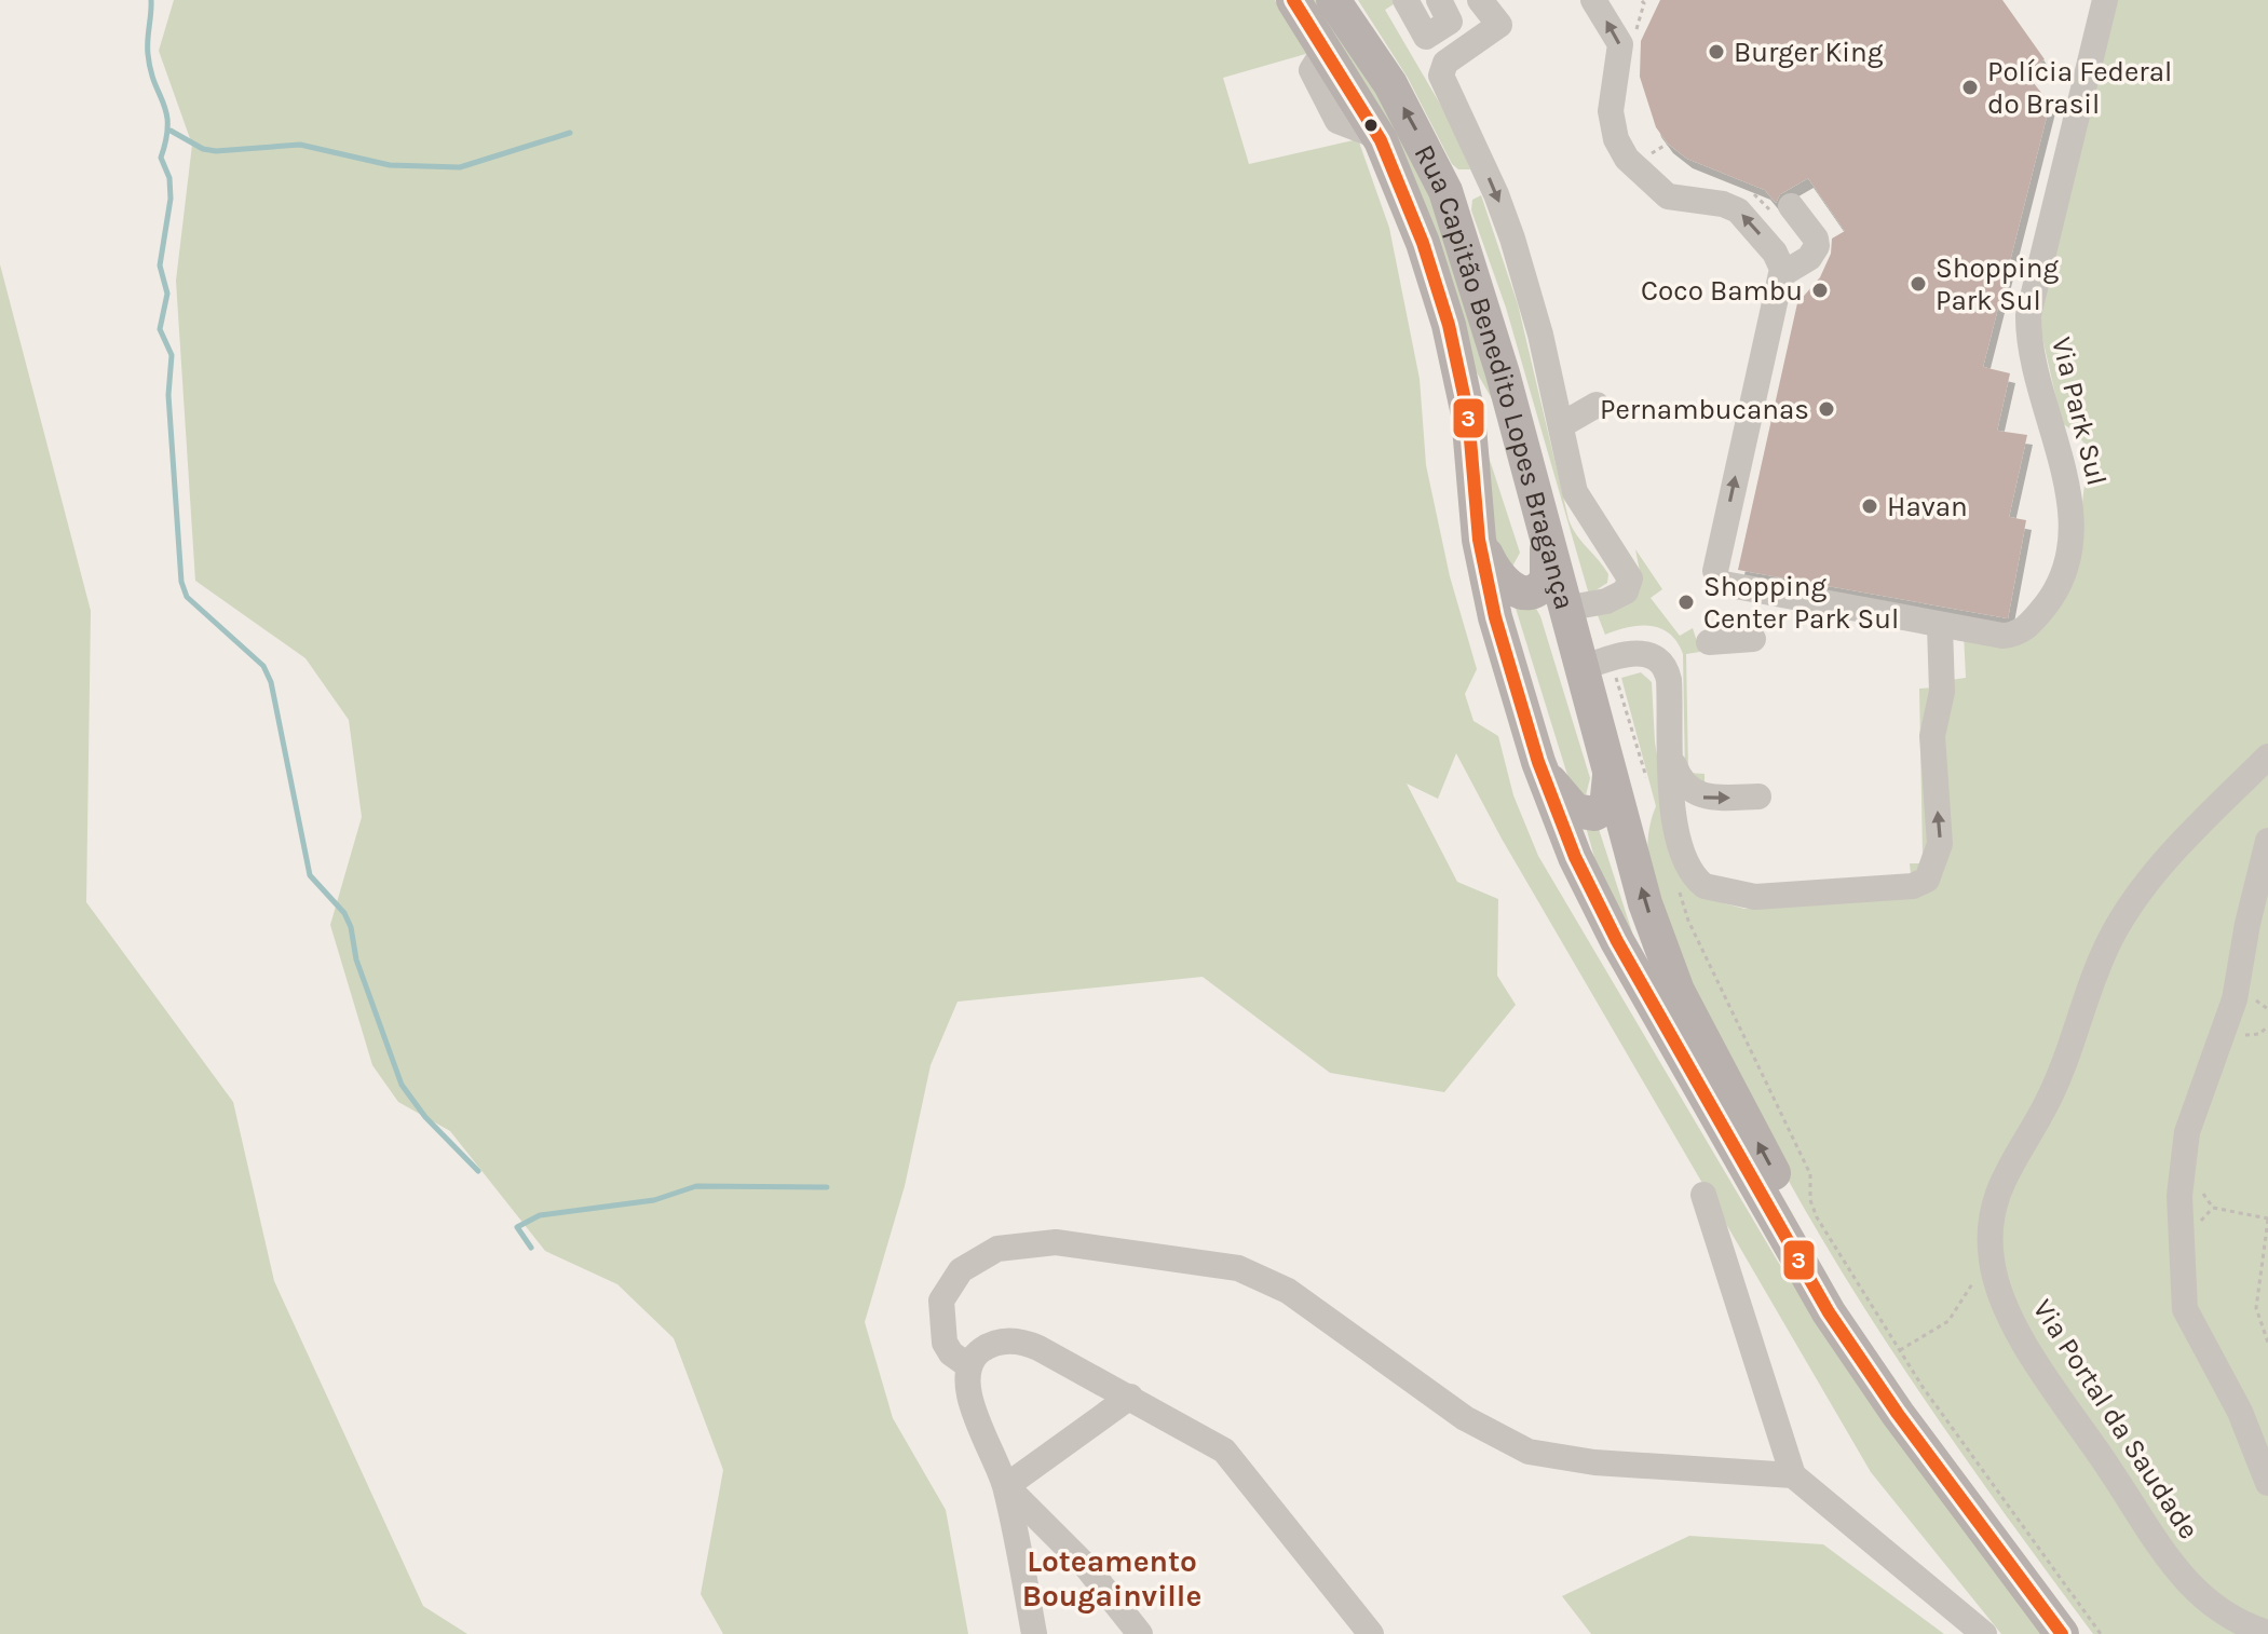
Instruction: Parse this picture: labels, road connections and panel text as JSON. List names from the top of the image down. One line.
{"streets":{"main road":["Rua Capitão Benedito Lopes Bragança"],"street":["Via Park Sul","Via Portal da Saudade"]},"districts":["Loteamento Bougainville"],"places":["Burger King","Polícia Federal do Brasil","Shopping Park Sul","Coco Bambu","Pernambucanas","Havan","Shopping Center Park Sul"],"lines":["transit line 3"]}
